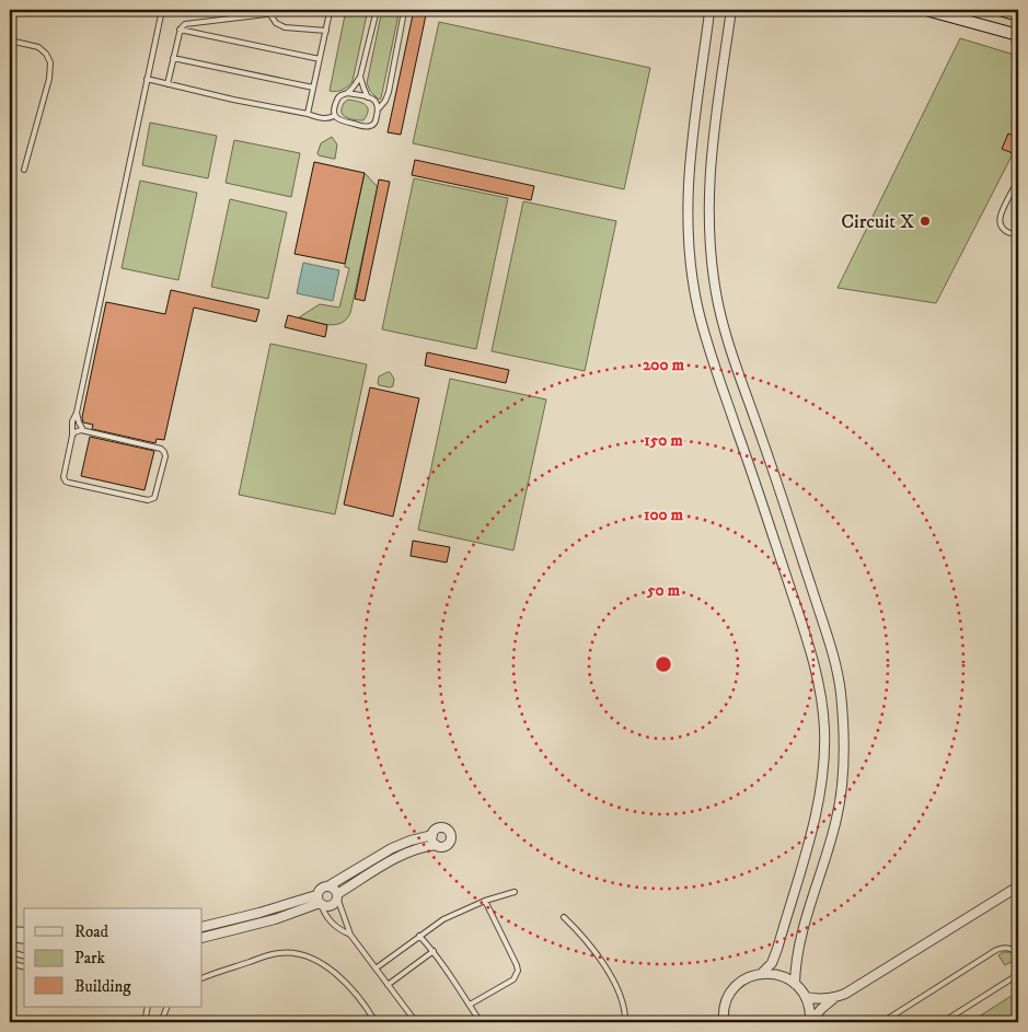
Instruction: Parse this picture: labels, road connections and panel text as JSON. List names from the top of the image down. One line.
{"places":["Circuit X"],"legend":["Road","Park","Building"],"rings":["200 m","150 m","100 m","50 m"]}
